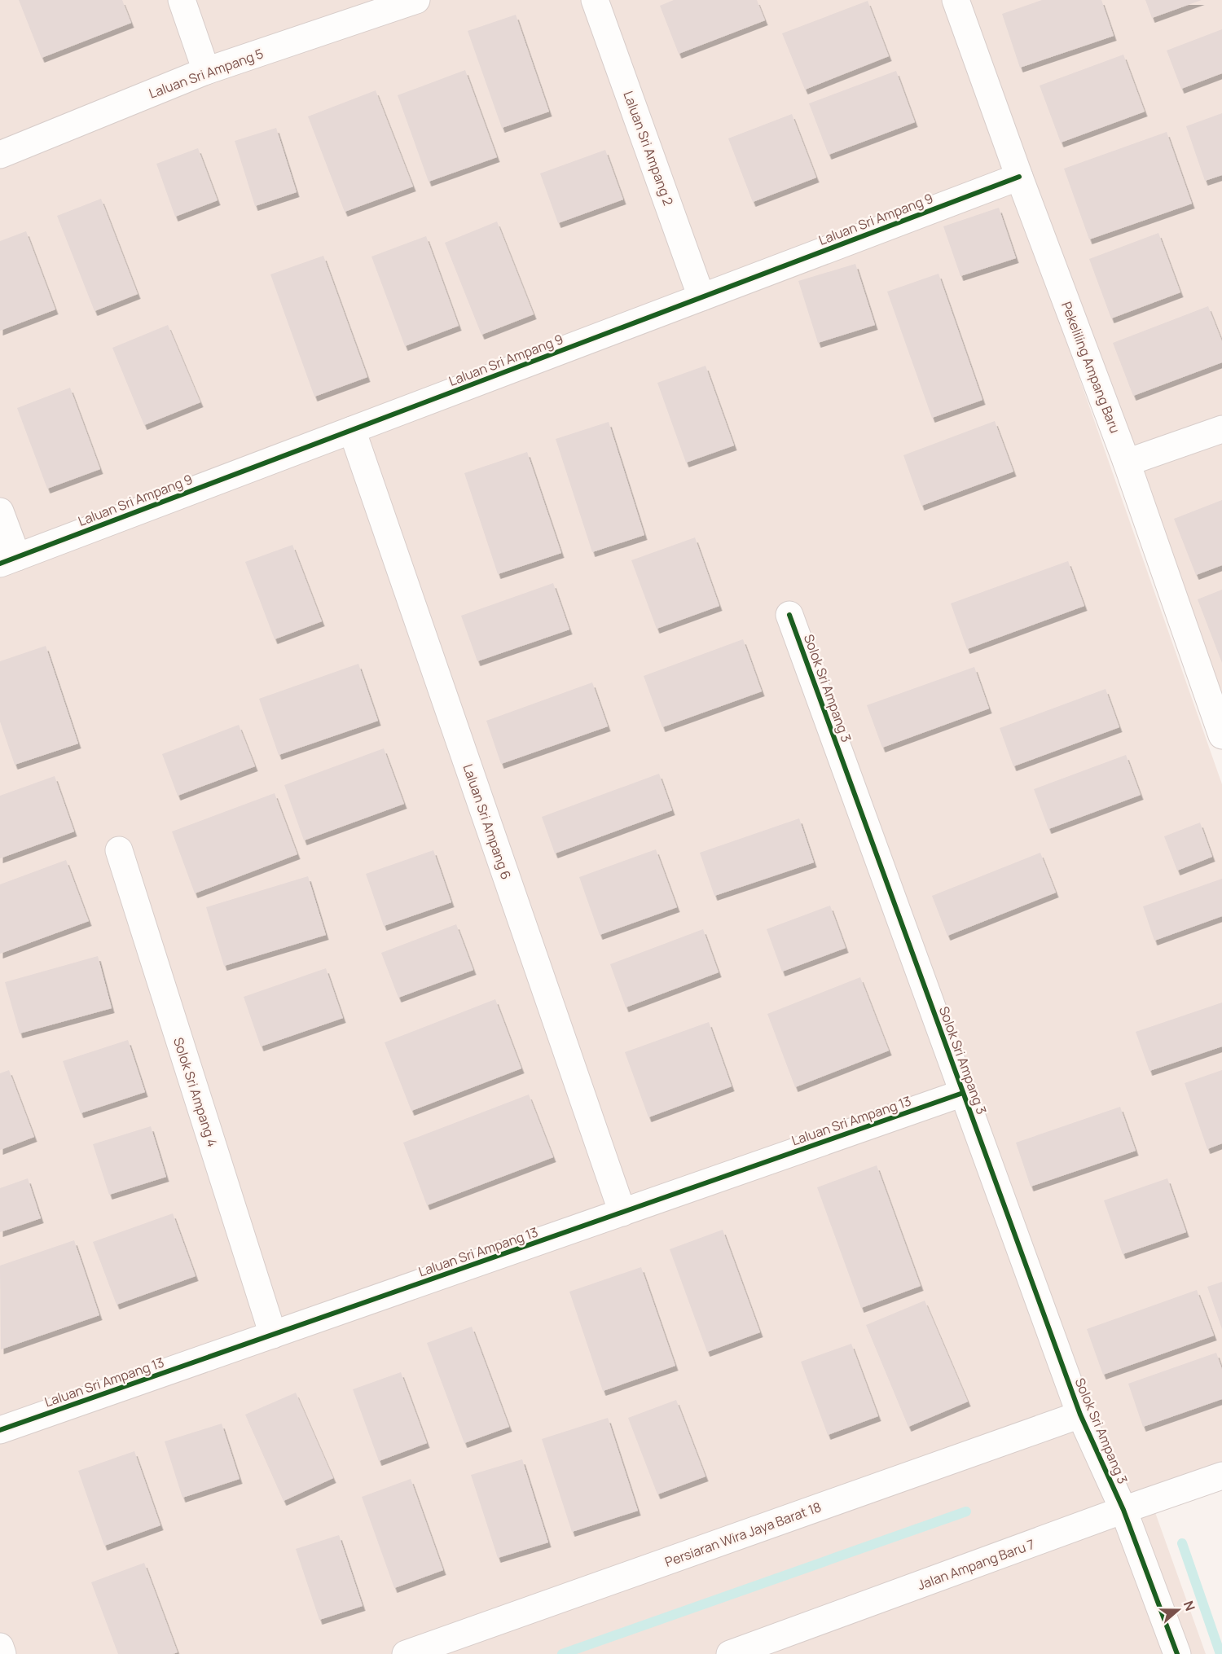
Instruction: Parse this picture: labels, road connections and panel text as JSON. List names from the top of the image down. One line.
{"streets":{"street":["Laluan Sri Ampang 5","Laluan Sri Ampang 2","Laluan Sri Ampang 9","Pekeliling Ampang Baru","Solok Sri Ampang 3","Laluan Sri Ampang 6","Solok Sri Ampang 4","Laluan Sri Ampang 13","Persiaran Wira Jaya Barat 18","Jalan Ampang Baru 7"]},"crossings":[["Laluan Sri Ampang 2","Laluan Sri Ampang 9"],["Laluan Sri Ampang 9","Pekeliling Ampang Baru"],["Laluan Sri Ampang 9","Laluan Sri Ampang 6"],["Solok Sri Ampang 3","Laluan Sri Ampang 13"],["Solok Sri Ampang 3","Persiaran Wira Jaya Barat 18"],["Solok Sri Ampang 3","Jalan Ampang Baru 7"],["Laluan Sri Ampang 6","Laluan Sri Ampang 13"],["Solok Sri Ampang 4","Laluan Sri Ampang 13"]],"north":"right"}
